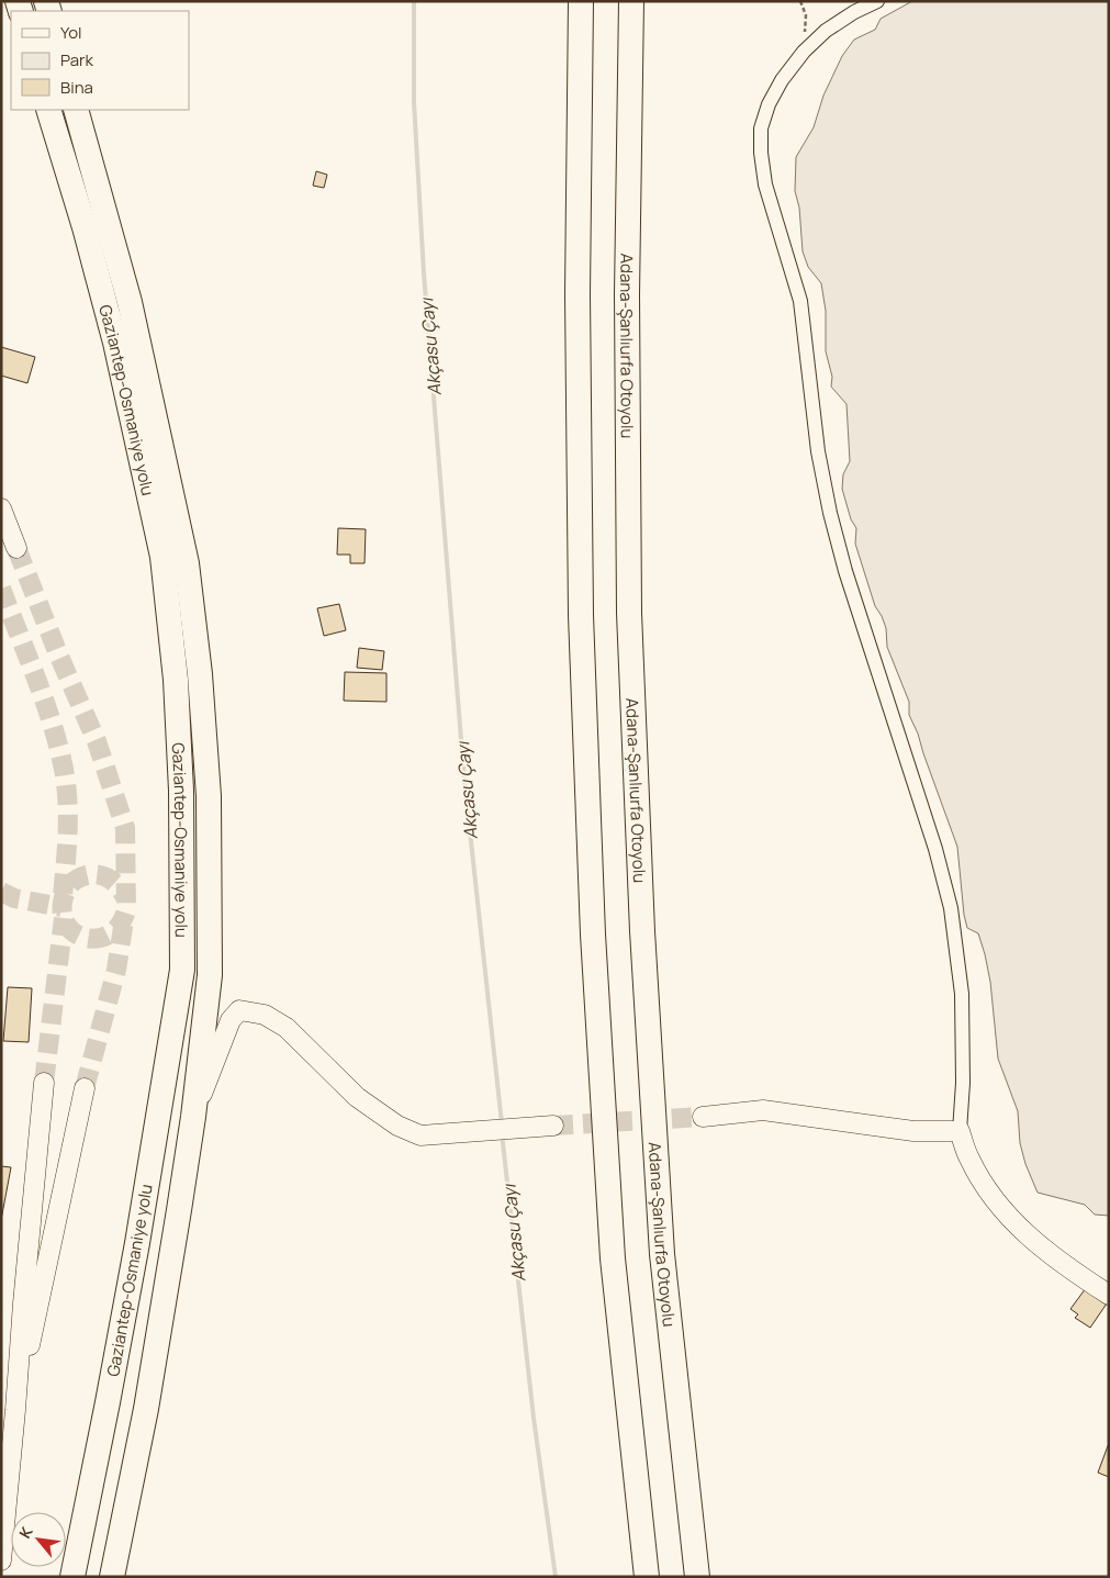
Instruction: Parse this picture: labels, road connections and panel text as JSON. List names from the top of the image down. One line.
{"streets":{"highway":["Adana-Şanlıurfa Otoyolu","Gaziantep-Osmaniye yolu"]},"water":["Akçasu Çayı"],"legend":["Yol","Park","Bina"],"north":"top left"}
